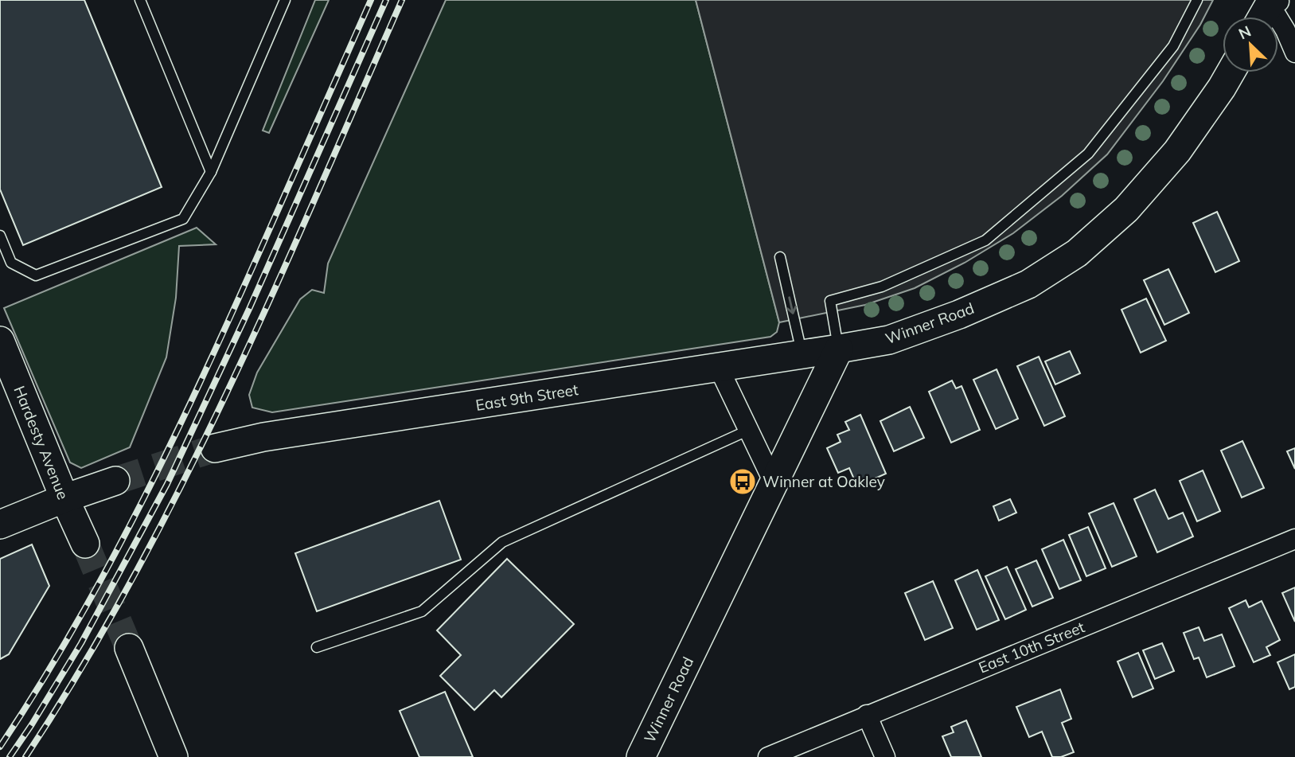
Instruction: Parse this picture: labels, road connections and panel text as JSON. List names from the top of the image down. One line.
{"streets":{"main road":["Winner Road","East 9th Street","Hardesty Avenue"],"street":["East 10th Street"]},"crossings":[["Winner Road","East 9th Street"]],"places":{"bus stop":["Winner at Oakley"]},"north":"top left"}
